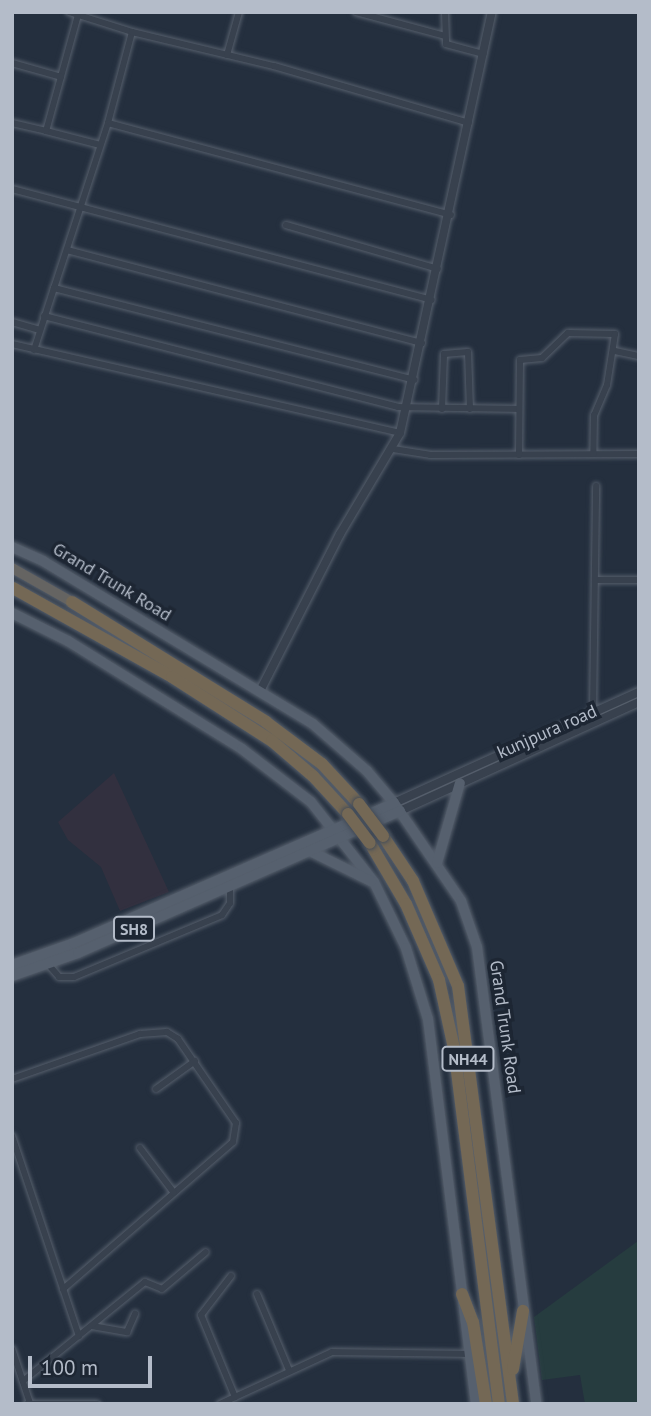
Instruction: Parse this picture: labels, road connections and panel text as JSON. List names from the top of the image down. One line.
{"streets":{"highway":["NH44"],"main road":["Grand Trunk Road","SH8"],"street":["kunjpura road"]},"crossings":[["Grand Trunk Road","kunjpura road"],["Grand Trunk Road","SH8"],["kunjpura road","SH8"]],"scale_bar":"100 m"}
